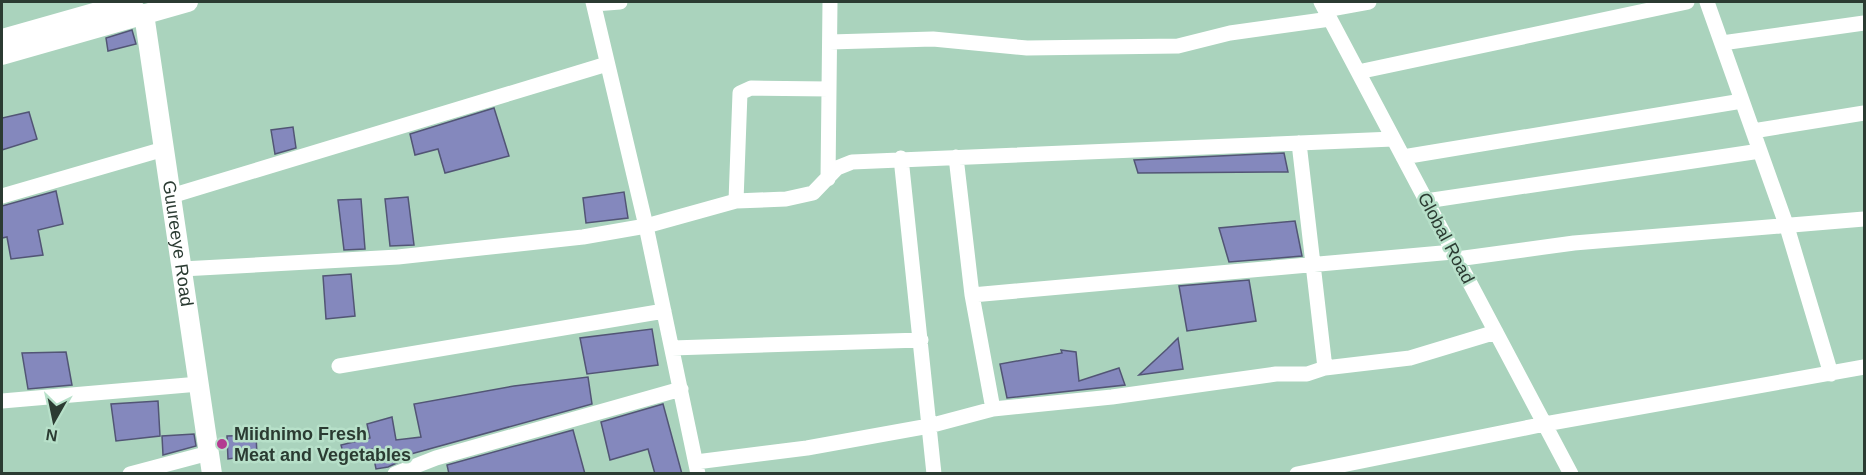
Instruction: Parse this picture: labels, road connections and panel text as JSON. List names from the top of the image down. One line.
{"streets":{"street":["Global Road","Guureeye Road"]},"places":["Miidnimo Fresh Meat and Vegetables"],"north":"bottom"}
